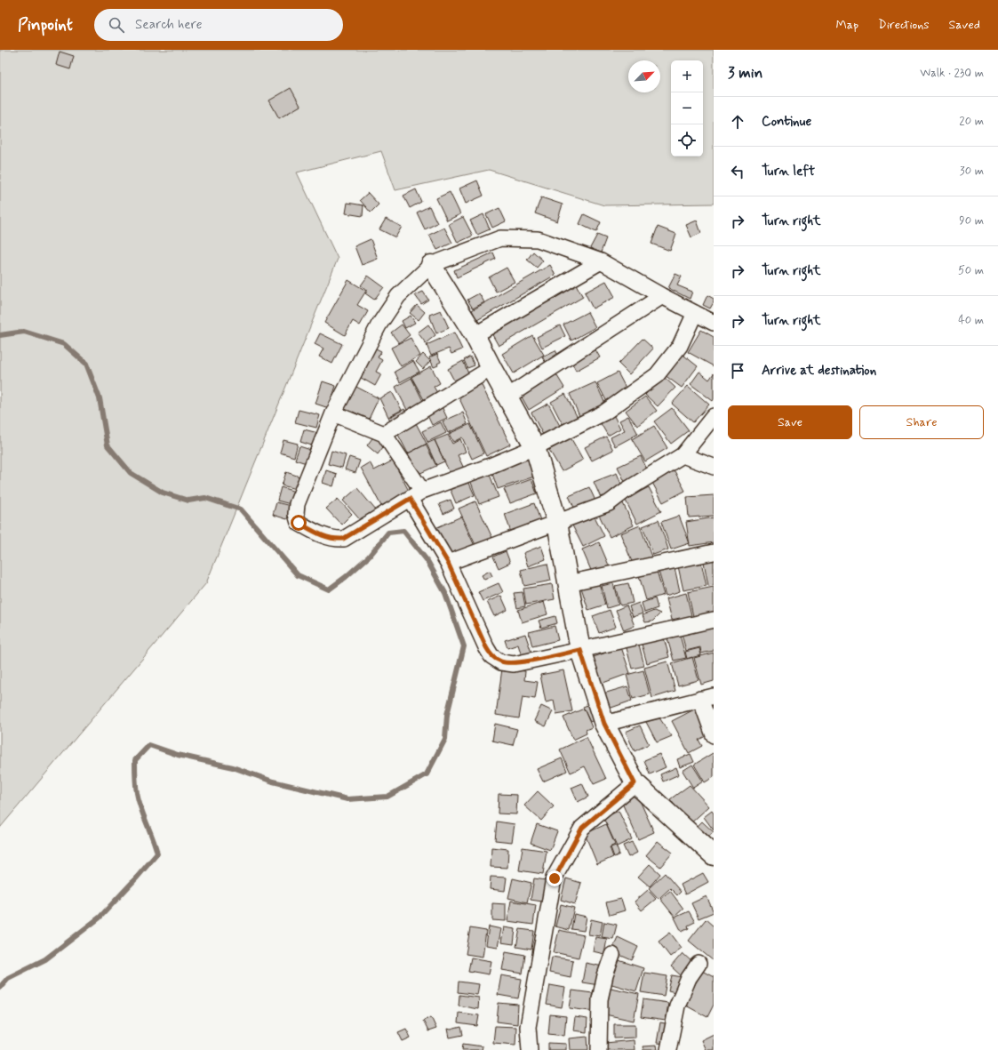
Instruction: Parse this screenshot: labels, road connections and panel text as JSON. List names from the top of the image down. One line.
{"north":"top right","page":{"header":"Pinpoint","search":"Search here","nav":["Map","Directions","Saved"],"heading":["3 min","Walk · 230 m"],"map_buttons":["+","−"],"list":[["Continue","20 m"],["Turn left","30 m"],["Turn right","90 m"],["Turn right","50 m"],["Turn right","40 m"],"Arrive at destination"],"buttons":["Save","Share"]}}
